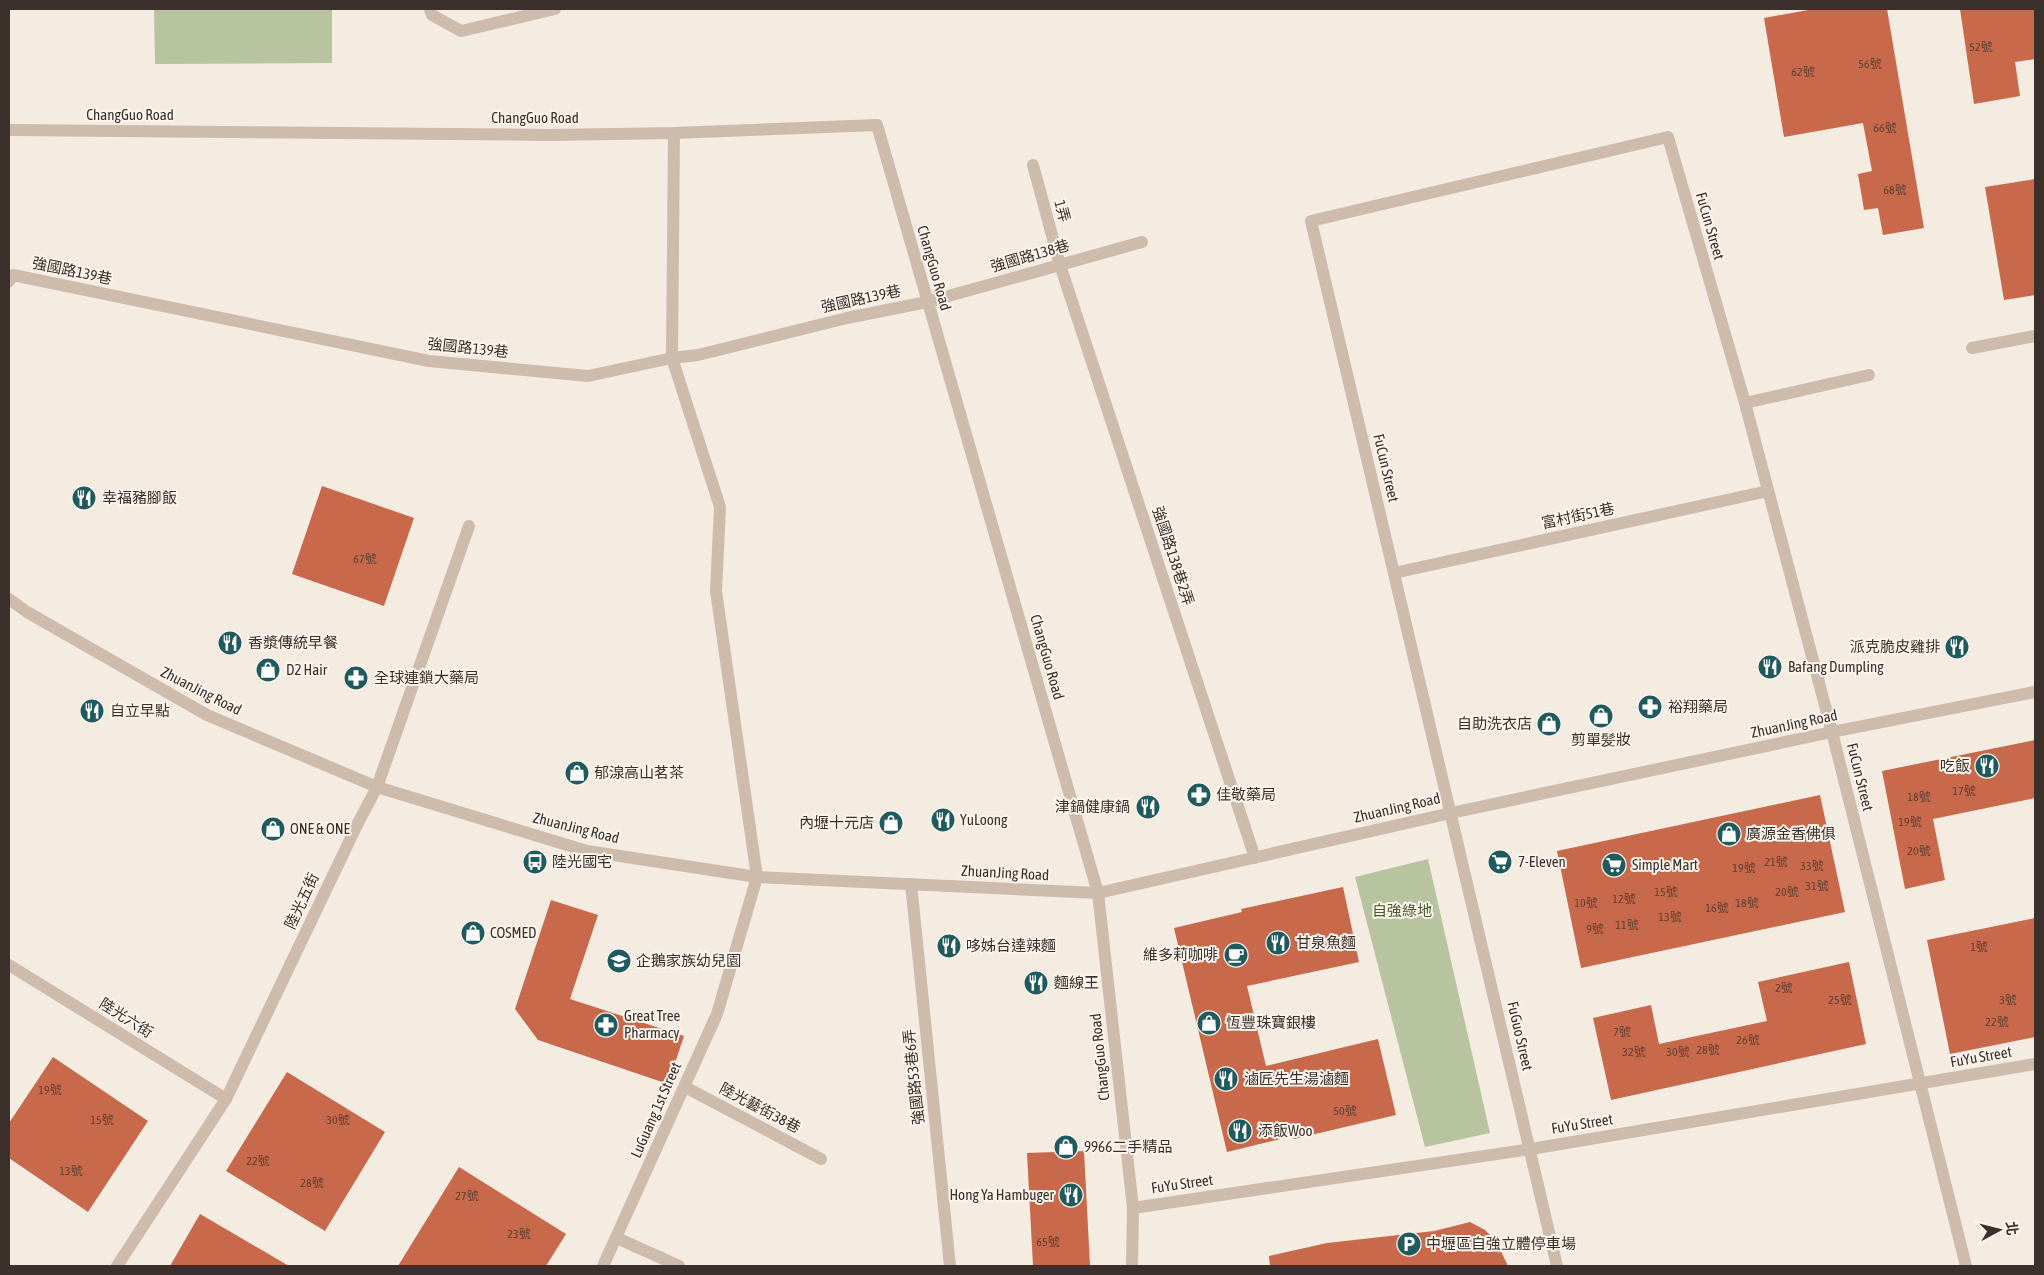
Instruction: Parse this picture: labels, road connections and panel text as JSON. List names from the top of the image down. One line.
{"streets":{"street":["ChangGuo Road","1弄","FuCun Street","強國路138巷","強國路139巷","富村街51巷","強國路138巷2弄","ZhuanJing Road","陸光五街","陸光六街","FuGuo Street","FuYu Street","強國路53巷6弄","陸光藝街38巷","LuGuang 1st Street"]},"crossings":[["ChangGuo Road","強國路138巷"],["ChangGuo Road","強國路139巷"],["ChangGuo Road","ZhuanJing Road"],["ChangGuo Road","FuYu Street"],["1弄","強國路138巷"],["1弄","強國路138巷2弄"],["FuCun Street","富村街51巷"],["FuCun Street","ZhuanJing Road"],["FuCun Street","FuGuo Street"],["FuCun Street","FuYu Street"],["強國路138巷","強國路139巷"],["強國路138巷","強國路138巷2弄"],["強國路138巷2弄","ZhuanJing Road"],["ZhuanJing Road","陸光五街"],["ZhuanJing Road","FuGuo Street"],["ZhuanJing Road","強國路53巷6弄"],["ZhuanJing Road","LuGuang 1st Street"],["陸光五街","陸光六街"],["FuGuo Street","FuYu Street"],["陸光藝街38巷","LuGuang 1st Street"]],"parks":["自強綠地"],"places":{"restaurant":["幸福豬腳飯","香漿傳統早餐","派克脆皮雞排","Bafang Dumpling","自立早點","吃飯","津鍋健康鍋","YuLoong","甘泉魚麵","哆姊台達辣麵","麵線王","滷匠先生湯滷麵","添飯Woo","Hong Ya Hambuger"],"shop":["D2 Hair","剪單髪妝","自助洗衣店","郁湶高山茗茶","內壢十元店","ONE & ONE","廣源金香佛俱","COSMED","恆豐珠寶銀樓","9966二手精品"],"pharmacy":["全球連鎖大藥局","裕翔藥局","佳敬藥局","Great Tree Pharmacy"],"bus stop":["陸光國宅"],"supermarket":["7-Eleven","Simple Mart"],"cafe":["維多莉咖啡"],"school or university":["企鵝家族幼兒園"],"parking":["中壢區自強立體停車場"]},"house_numbers":["52號","56號","62號","66號","68號","67號","17號","18號","19號","20號","21號","33號","19號","31號","15號","20號","12號","10號","18號","16號","13號","11號","9號","1號","2號","25號","3號","22號","7號","26號","28號","32號","30號","19號","50號","15號","30號","22號","13號","28號","27號","23號","65號"],"north":"right"}
